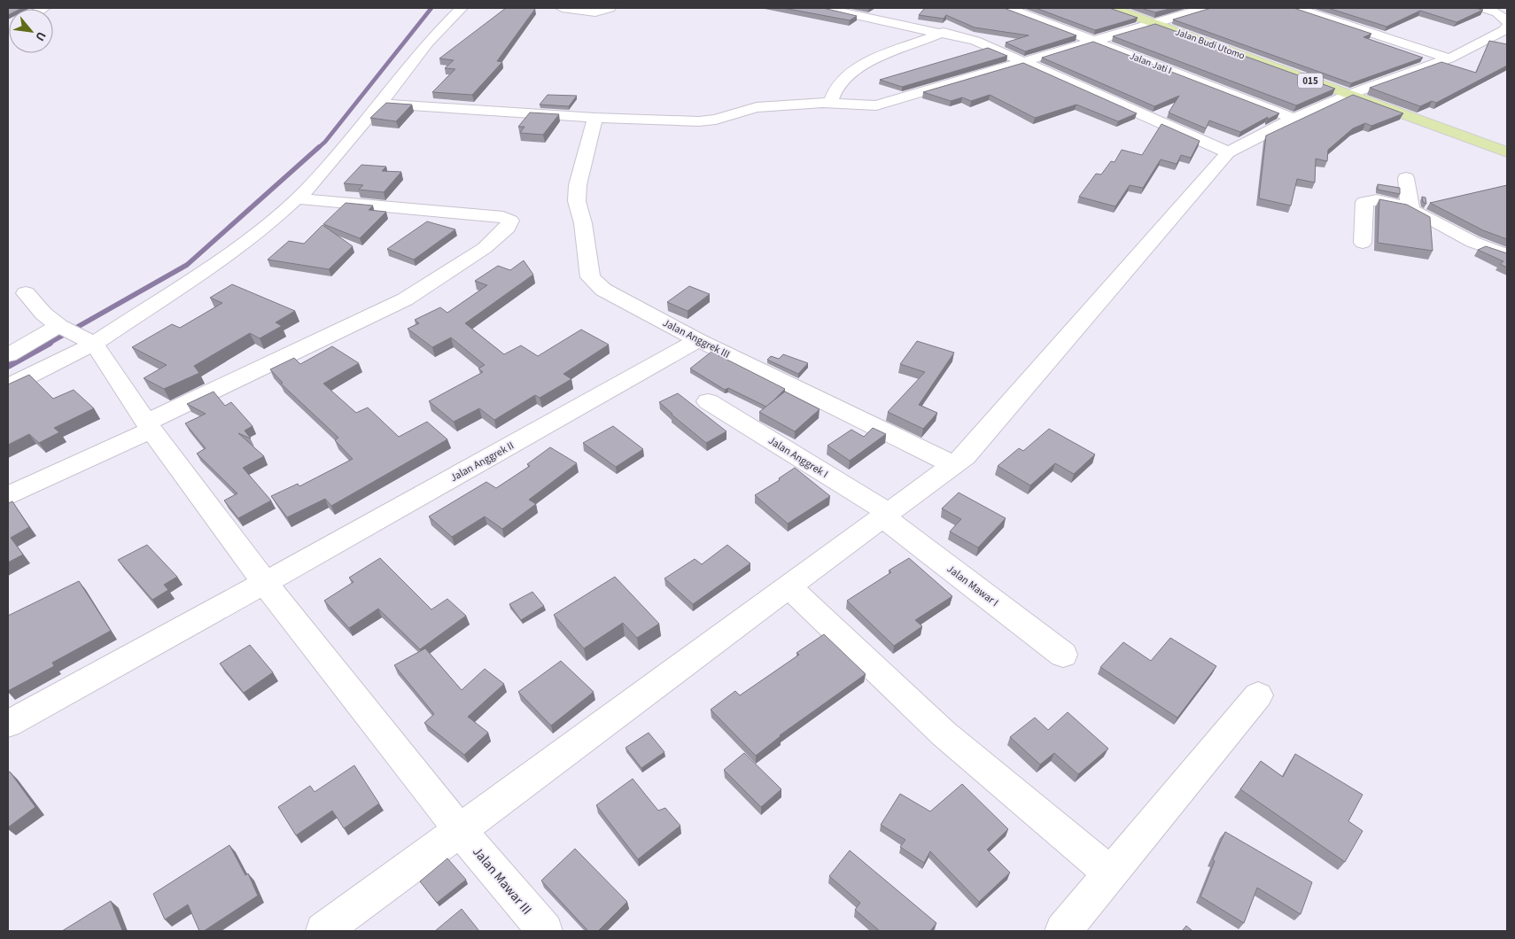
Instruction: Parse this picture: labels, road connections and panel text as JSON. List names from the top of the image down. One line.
{"streets":{"main road":["Jalan Budi Utomo","015"],"street":["Jalan Jati I","Jalan Anggrek III","Jalan Anggrek I","Jalan Anggrek II","Jalan Mawar I","Jalan Mawar III"]},"crossings":[["Jalan Anggrek III","Jalan Anggrek II"],["Jalan Anggrek I","Jalan Mawar I"],["Jalan Anggrek II","Jalan Mawar III"]],"north":"bottom right"}
